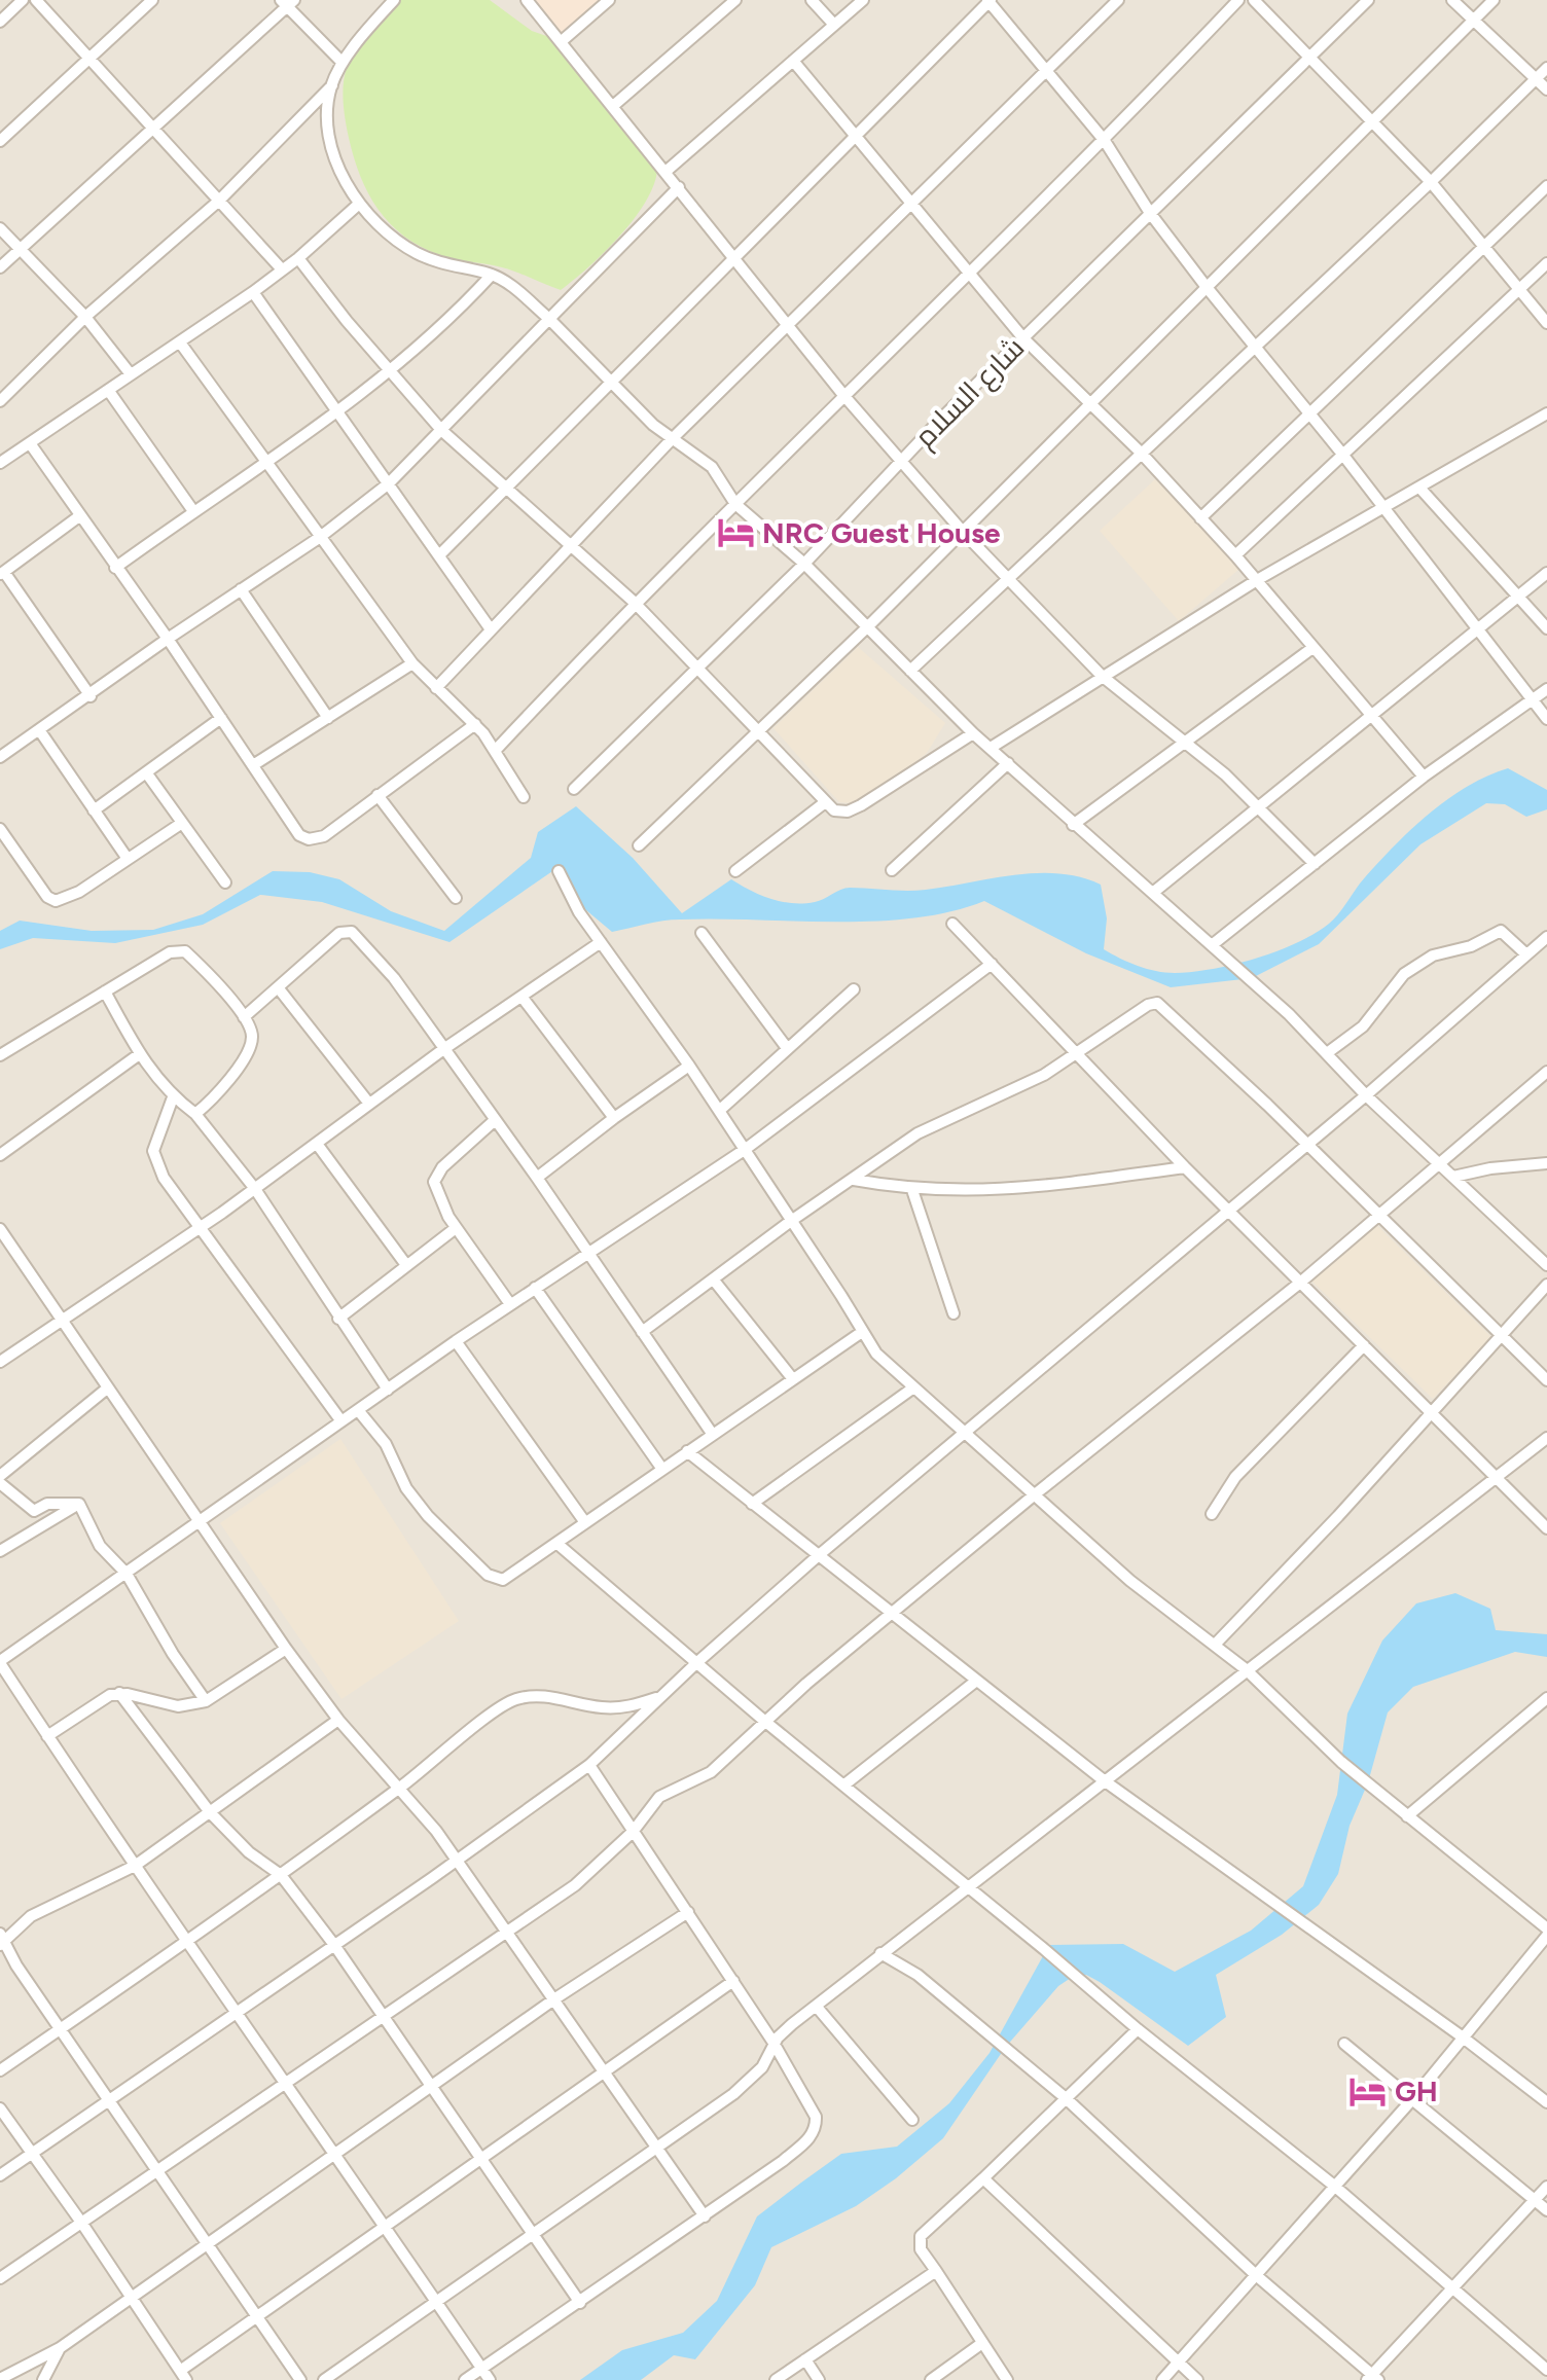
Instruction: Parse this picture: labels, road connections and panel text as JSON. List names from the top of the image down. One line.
{"streets":{"street":["شارع السلام"]},"places":{"hotel":["NRC Guest House","GH"]}}
